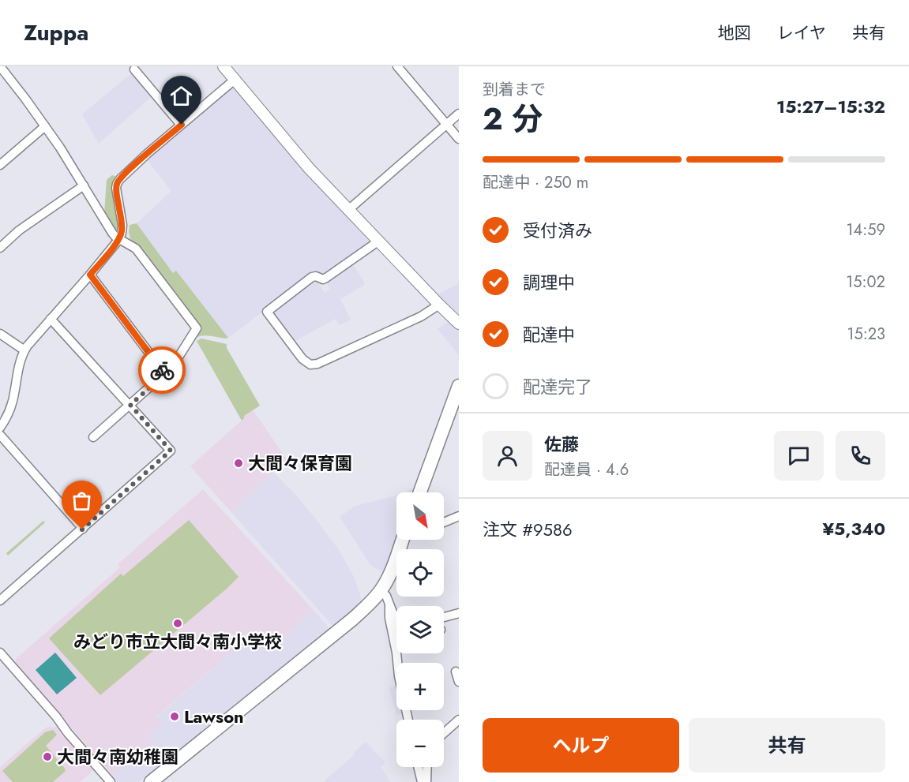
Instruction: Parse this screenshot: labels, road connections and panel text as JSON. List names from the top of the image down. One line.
{"places":["大間々保育園","みどり市立大間々南小学校","Lawson","大間々南幼稚園"],"north":"bottom right","page":{"header":"Zuppa","nav":["地図","レイヤ","共有"],"heading":["2 分","到着まで","15:27–15:32"],"panel":["佐藤","配達員 · 4.6","注文 #9586","¥5,340"],"bar":"配達中 · 250 m","list":[["受付済み","14:59"],["調理中","15:02"],["配達中","15:23"],"配達完了"],"map_buttons":["+","−"],"buttons":["ヘルプ","共有"]}}
